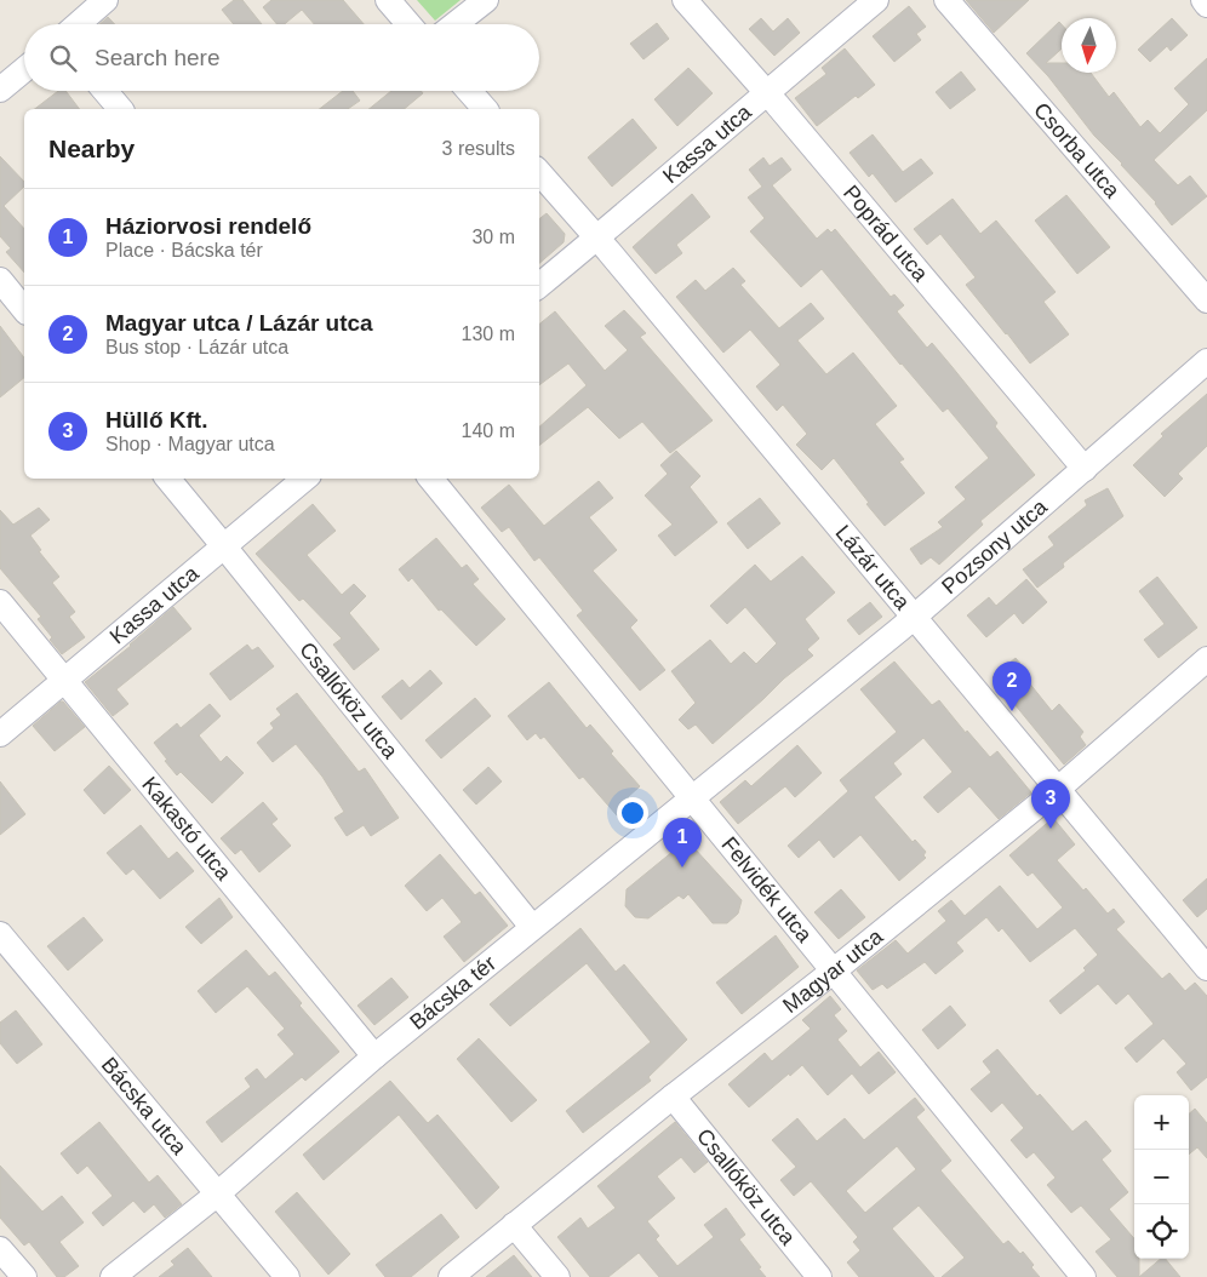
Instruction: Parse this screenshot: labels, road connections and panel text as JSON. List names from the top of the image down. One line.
{"streets":{"street":["Kassa utca","Csorba utca","Poprád utca","Pozsony utca","Lázár utca","Csallóköz utca","Kakastó utca","Felvidék utca","Magyar utca","Bácska tér","Bácska utca"]},"crossings":[["Kassa utca","Poprád utca"],["Kassa utca","Lázár utca"],["Kassa utca","Csallóköz utca"],["Kassa utca","Kakastó utca"],["Poprád utca","Pozsony utca"],["Pozsony utca","Lázár utca"],["Pozsony utca","Felvidék utca"],["Pozsony utca","Bácska tér"],["Lázár utca","Magyar utca"],["Csallóköz utca","Magyar utca"],["Csallóköz utca","Bácska tér"],["Kakastó utca","Bácska tér"],["Felvidék utca","Magyar utca"],["Felvidék utca","Bácska tér"],["Bácska tér","Bácska utca"]],"north":"bottom","page":{"search":"Search here","heading":["Nearby","3 results"],"list":[{"mark":"1","name":"Háziorvosi rendelő","note":"Place · Bácska tér","value":"30 m"},{"mark":"2","name":"Magyar utca / Lázár utca","note":"Bus stop · Lázár utca","value":"130 m"},{"mark":"3","name":"Hüllő Kft.","note":"Shop · Magyar utca","value":"140 m"}],"pins":["2","3","1"],"map_buttons":["+","−"]}}
